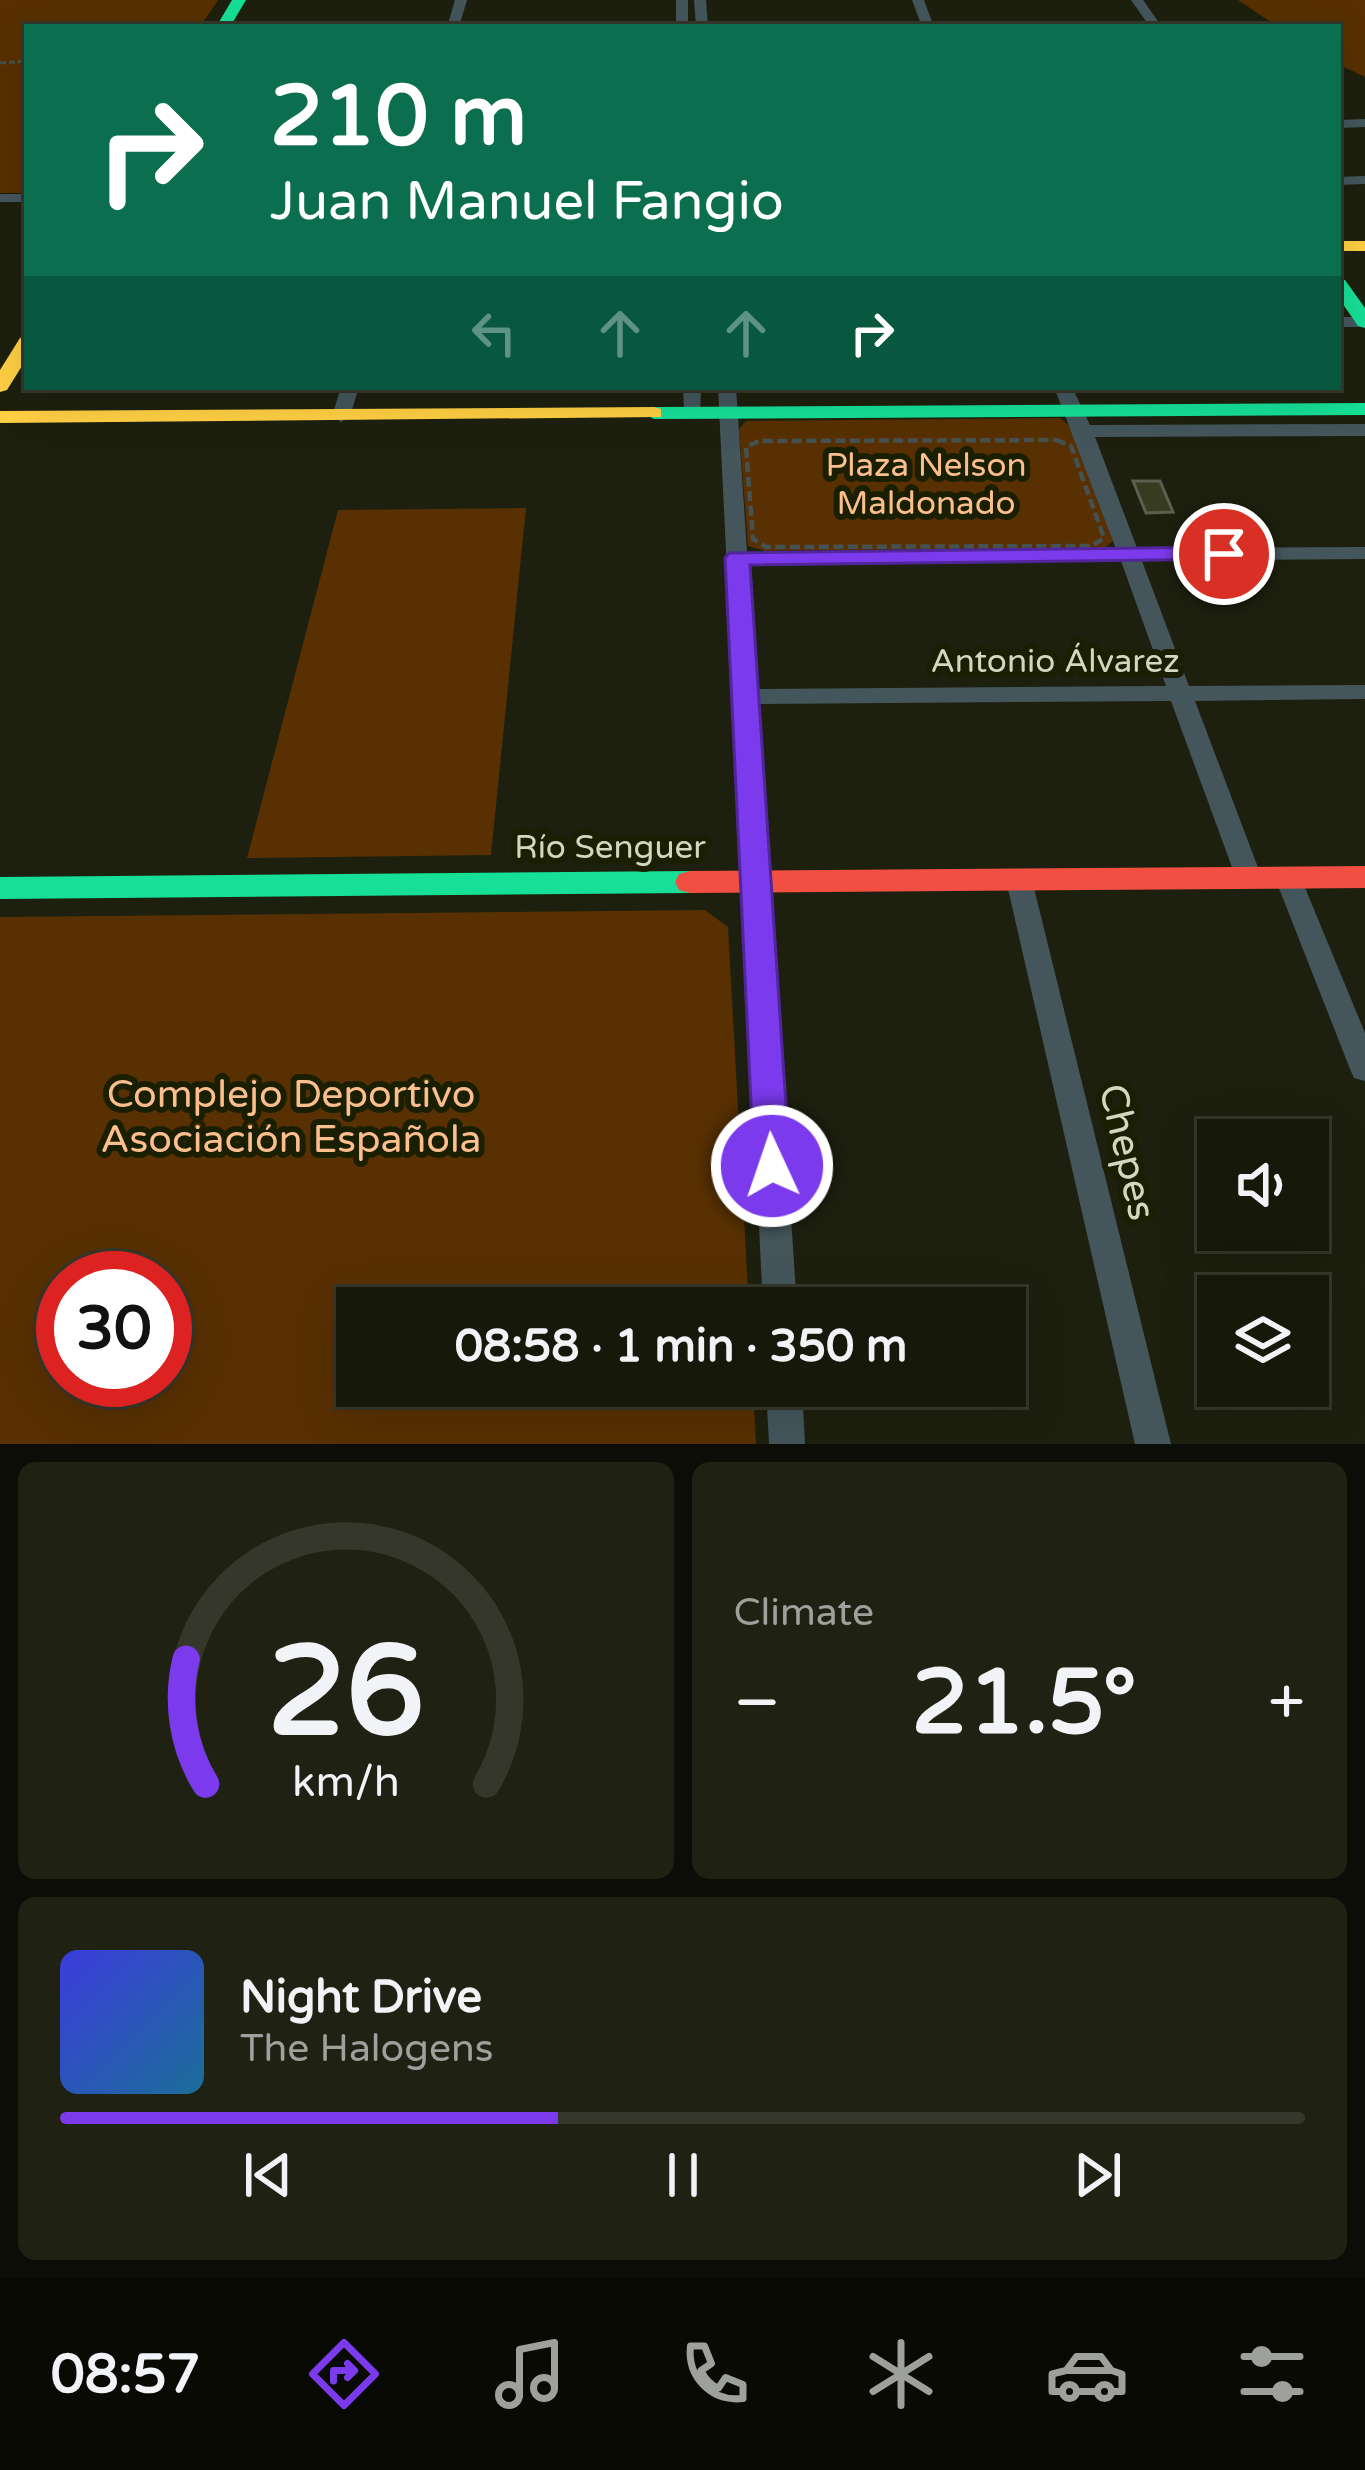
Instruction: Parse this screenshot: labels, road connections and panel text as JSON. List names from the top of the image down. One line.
{"streets":{"street":["Antonio Álvarez","Río Senguer","Chepes"]},"crossings":[["Río Senguer","Chepes"]],"parks":["Plaza Nelson Maldonado","Complejo Deportivo Asociación Española"],"page":{"turn":["210 m","Juan Manuel Fangio"],"limit":"30","trip":"08:58 · 1 min · 350 m","tile":"Climate","heat":["−","21.5°","+"],"song":["Night Drive","The Halogens"],"tabs":"08:57","gauge":["26","km/h"]}}
